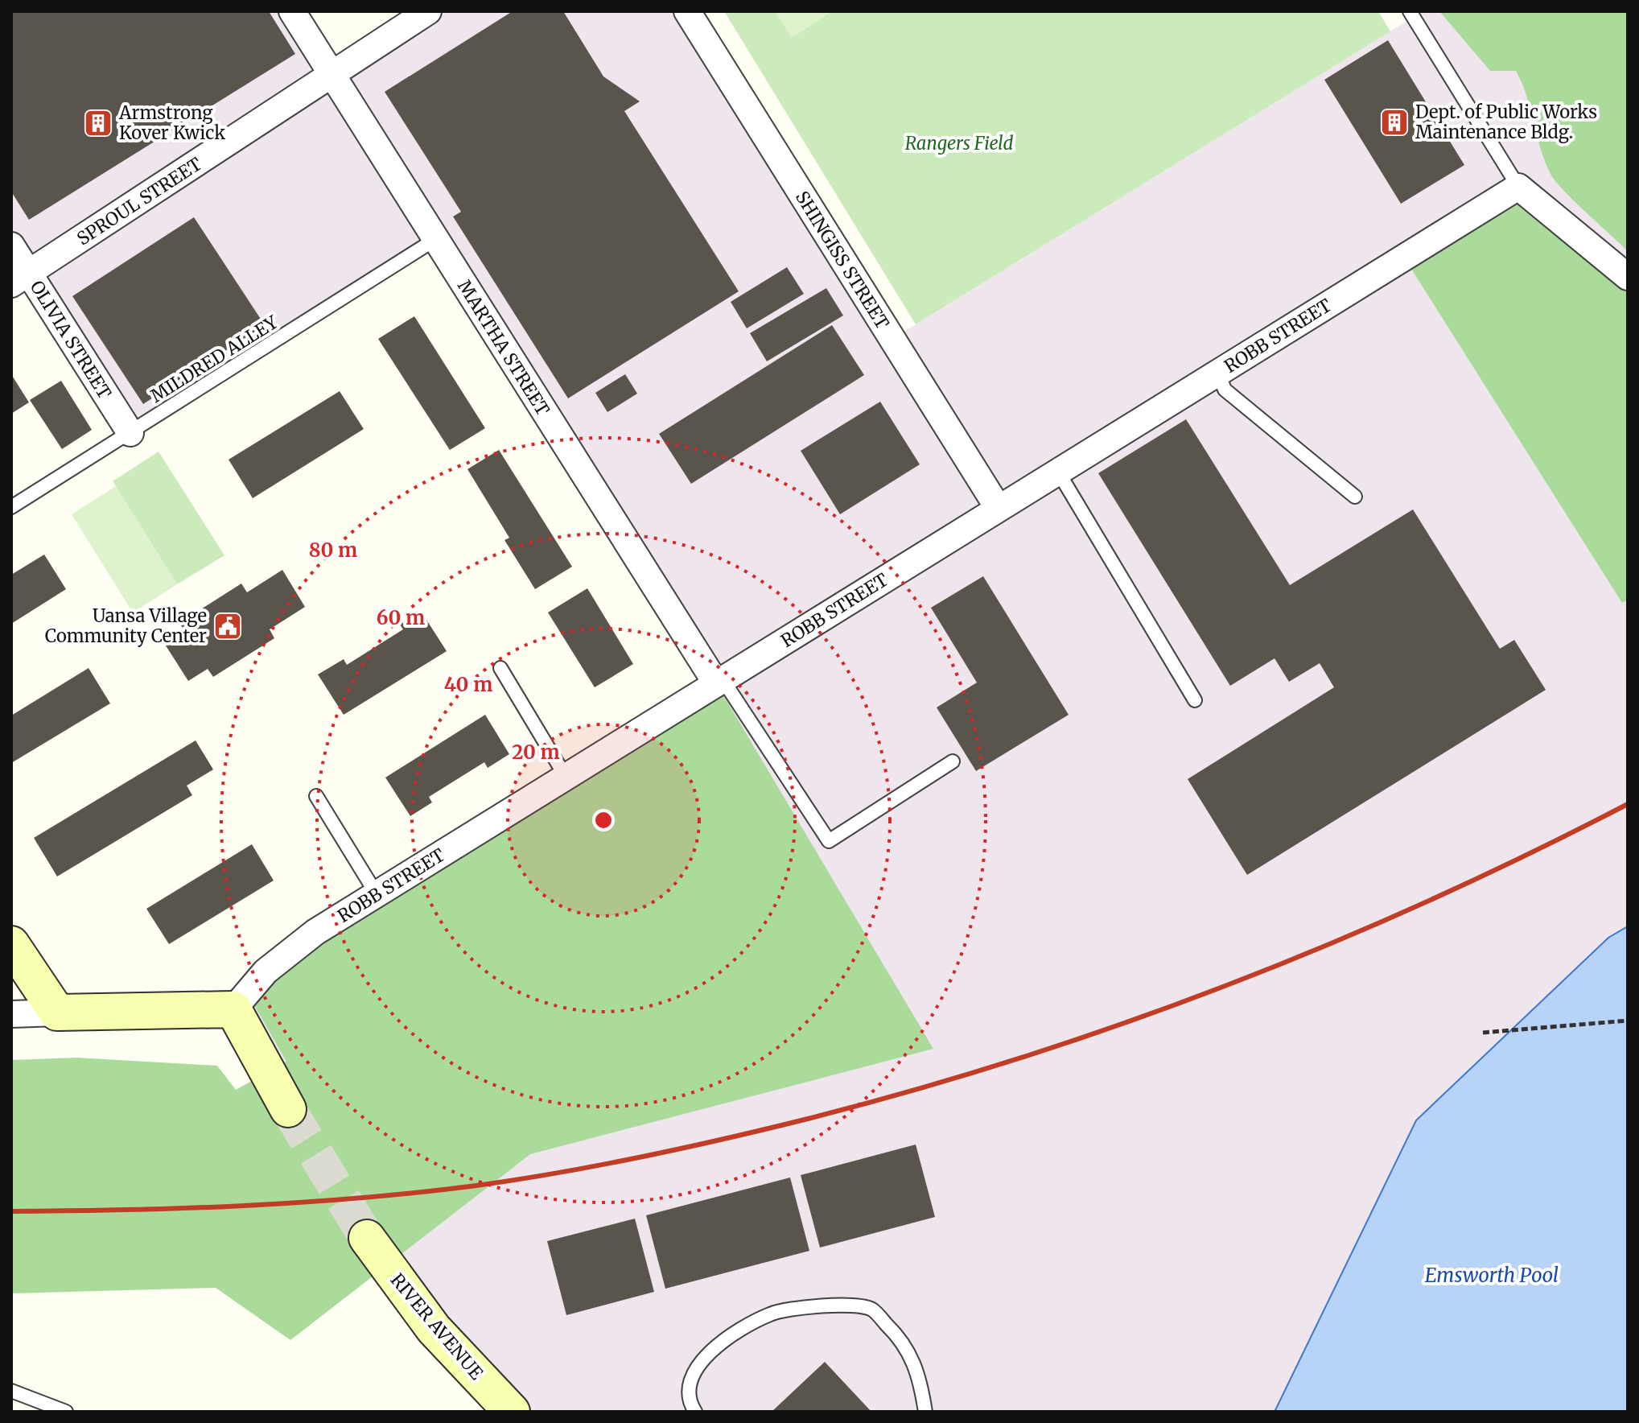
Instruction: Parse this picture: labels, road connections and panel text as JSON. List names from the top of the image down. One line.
{"streets":{"street":["SPROUL STREET","SHINGISS STREET","ROBB STREET","OLIVIA STREET","MARTHA STREET","RIVER AVENUE"],"lane":["MILDRED ALLEY"]},"crossings":[["SPROUL STREET","OLIVIA STREET"],["SPROUL STREET","MARTHA STREET"],["SHINGISS STREET","ROBB STREET"],["ROBB STREET","MARTHA STREET"],["OLIVIA STREET","MILDRED ALLEY"],["MARTHA STREET","MILDRED ALLEY"]],"water":["Emsworth Pool"],"parks":["Rangers Field"],"places":{"building":["Dept. of Public Works Maintenance Bldg.","Armstrong Kover Kwick"],"public building":["Uansa Village Community Center"]},"rings":["80 m","60 m","40 m","20 m"]}
